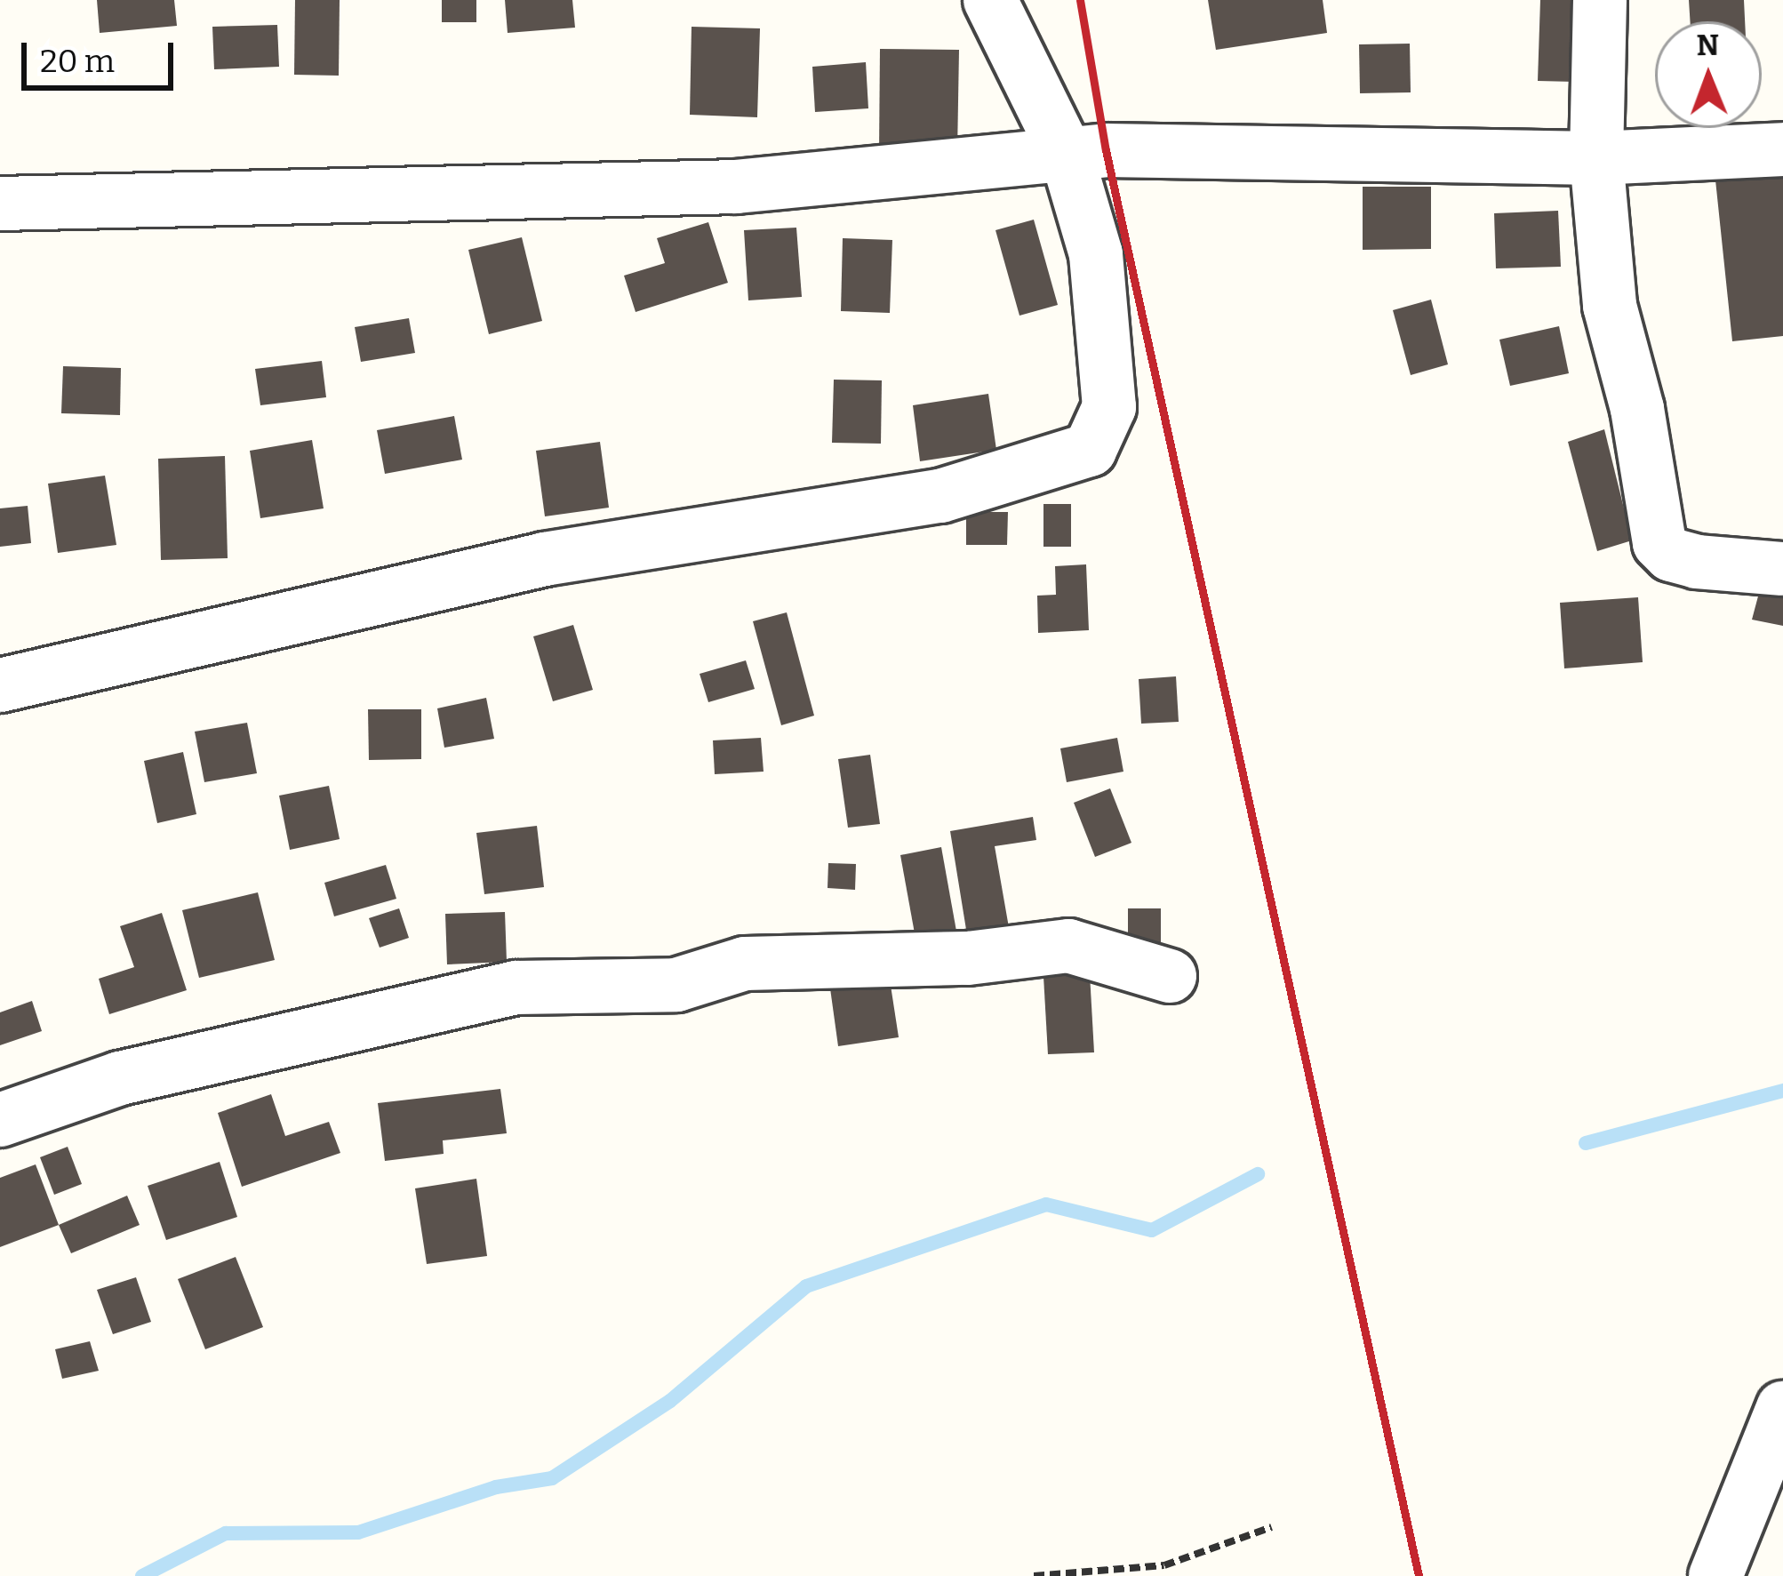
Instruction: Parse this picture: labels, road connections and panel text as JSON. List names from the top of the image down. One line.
{"scale_bar":"20 m","north":"top"}
